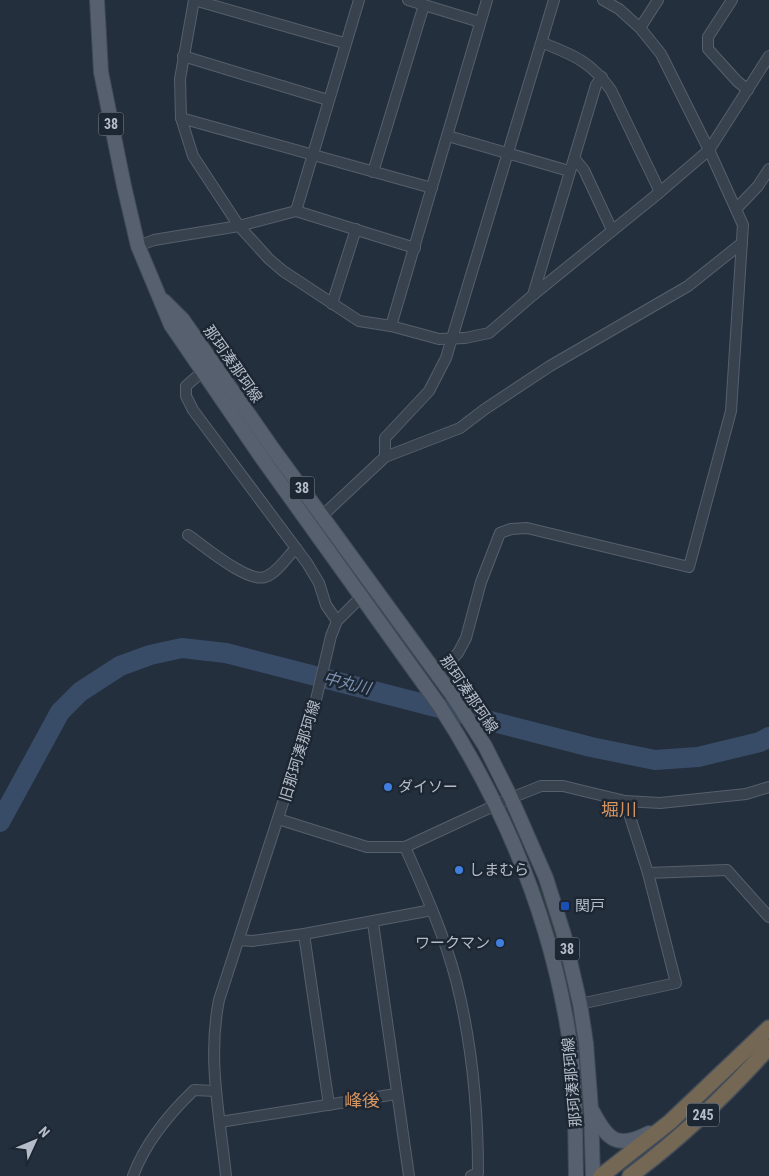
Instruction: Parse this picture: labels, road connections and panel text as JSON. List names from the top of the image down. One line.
{"streets":{"highway":["245"],"main road":["38","那珂湊那珂線"],"street":["旧那珂湊那珂線"]},"districts":["堀川","峰後"],"water":["中丸川"],"places":{"other":["ダイソー","しまむら","ワークマン"],"transit":["関戸"]},"north":"top right"}
